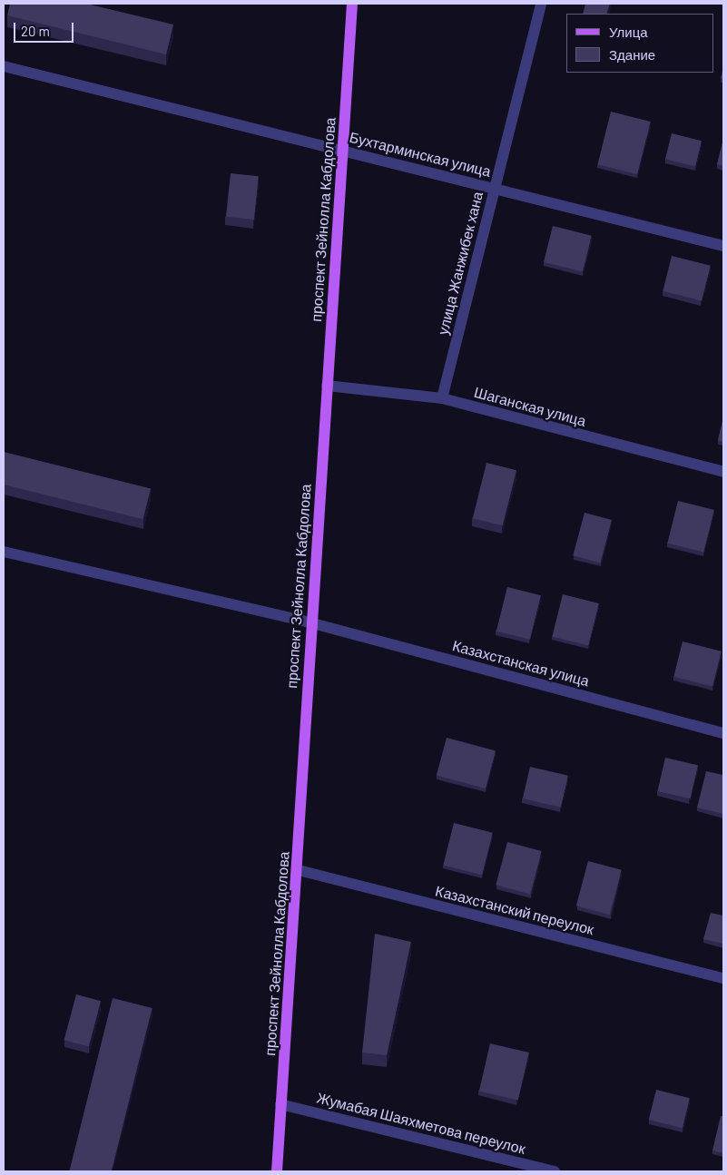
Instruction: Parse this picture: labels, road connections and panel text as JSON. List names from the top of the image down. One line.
{"streets":{"main road":["проспект Зейнолла Кабдолова"],"street":["Бухтарминская улица","улица Жанжибек хана","Шаганская улица","Казахстанская улица","Казахстанский переулок","Жумабая Шаяхметова переулок"]},"crossings":[["Бухтарминская улица","проспект Зейнолла Кабдолова"],["Бухтарминская улица","улица Жанжибек хана"],["проспект Зейнолла Кабдолова","Шаганская улица"],["проспект Зейнолла Кабдолова","Казахстанская улица"],["проспект Зейнолла Кабдолова","Казахстанский переулок"],["проспект Зейнолла Кабдолова","Жумабая Шаяхметова переулок"],["улица Жанжибек хана","Шаганская улица"]],"legend":["Улица","Здание"],"scale_bar":"20 m"}
